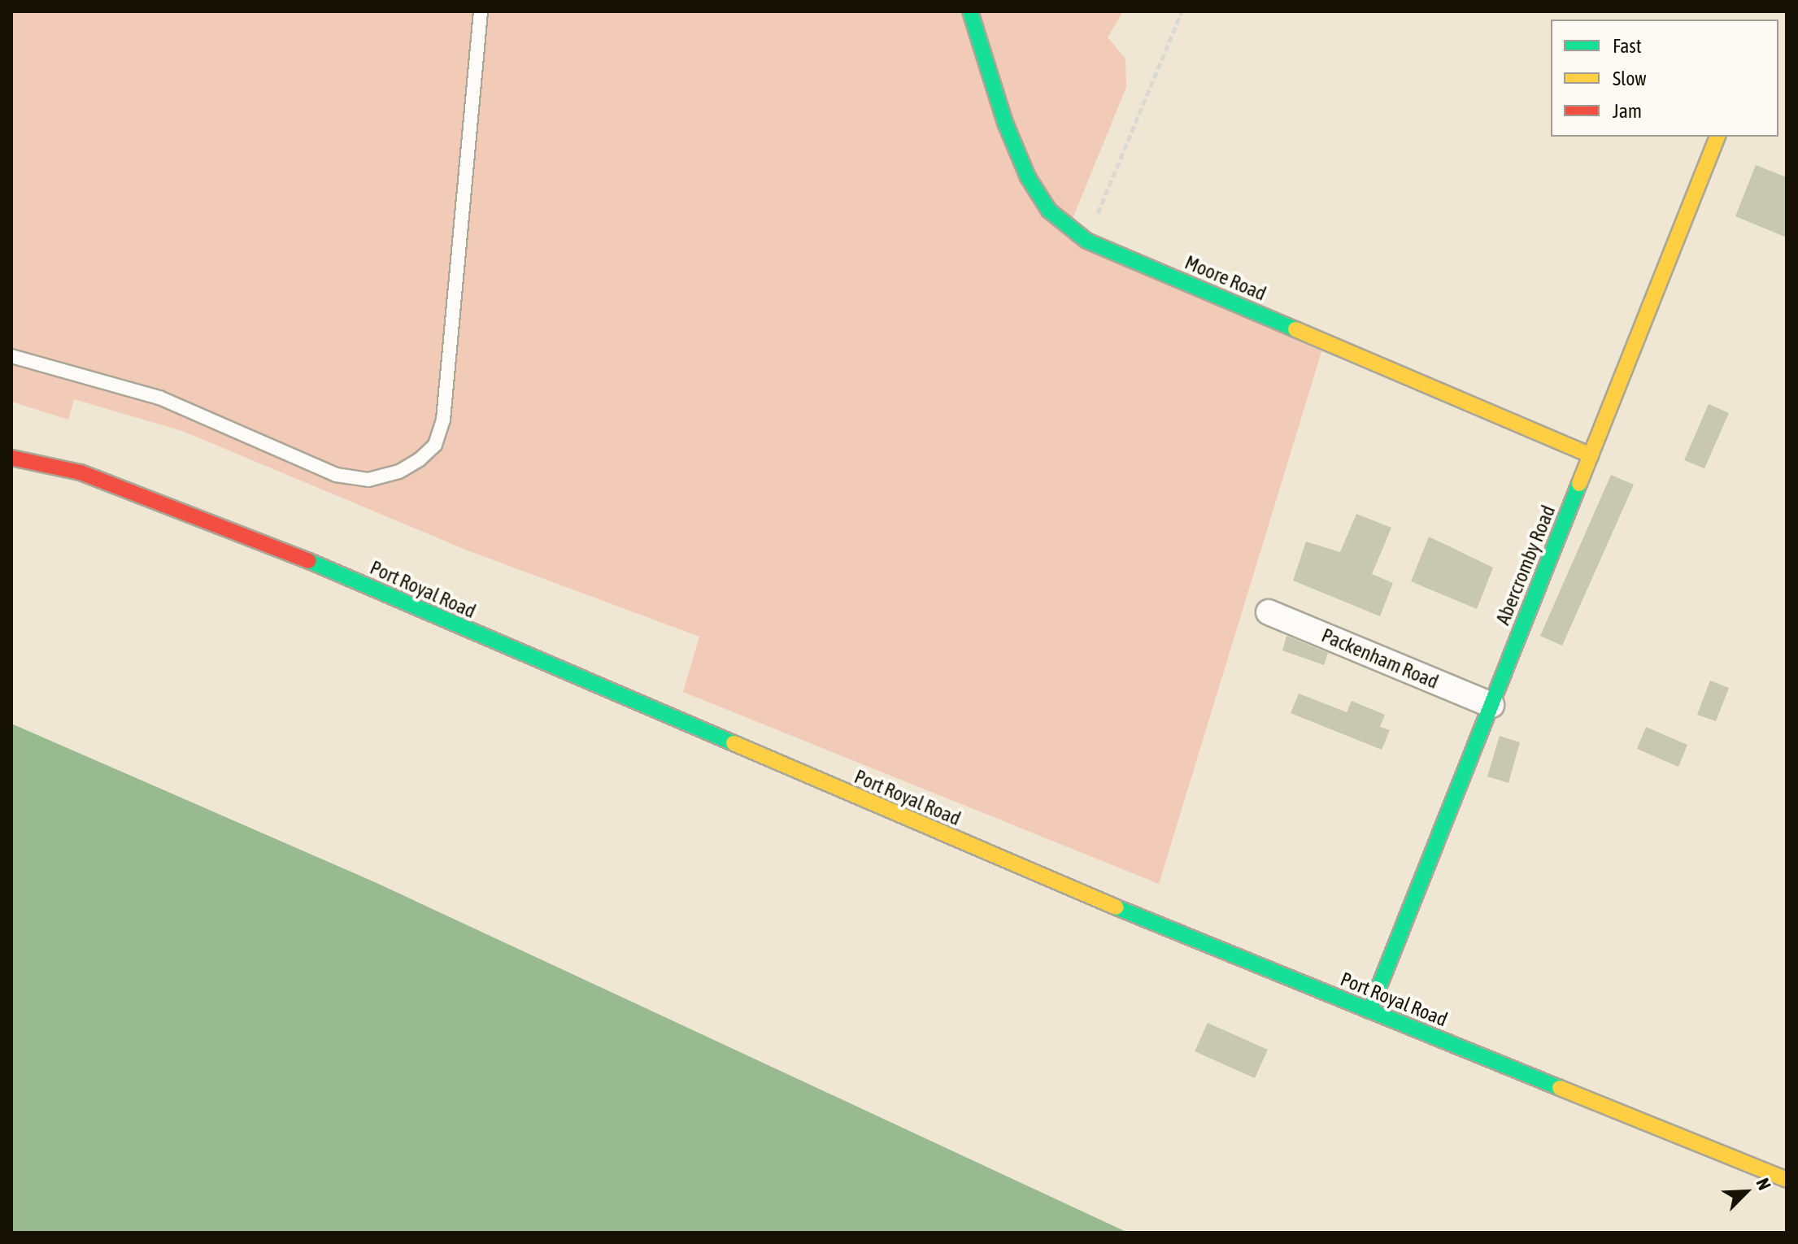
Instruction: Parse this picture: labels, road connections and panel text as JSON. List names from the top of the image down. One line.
{"streets":{"main road":["Moore Road","Abercromby Road","Port Royal Road"],"street":["Packenham Road"]},"crossings":[["Moore Road","Abercromby Road"],["Abercromby Road","Port Royal Road"],["Abercromby Road","Packenham Road"]],"legend":["Fast","Slow","Jam"],"north":"top right"}
